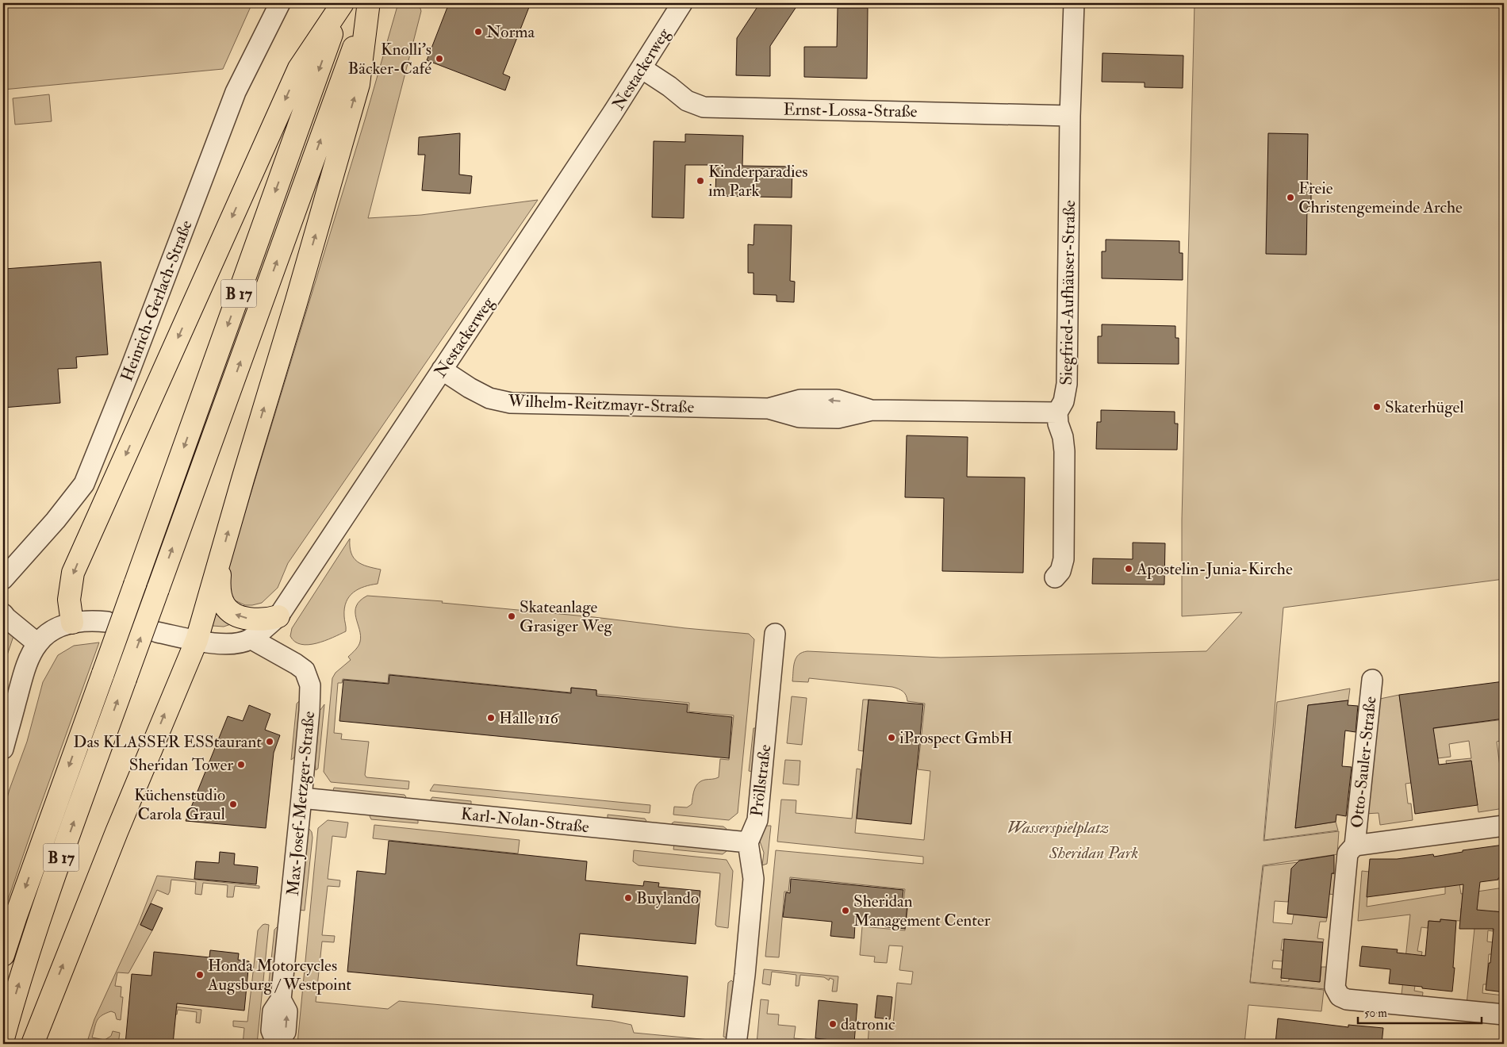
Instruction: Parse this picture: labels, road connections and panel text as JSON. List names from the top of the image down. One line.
{"streets":{"highway":["B 17"],"street":["Nestackerweg","Ernst-Lossa-Straße","Siegfried-Aufhäuser-Straße","Heinrich-Gerlach-Straße","Wilhelm-Reitzmayr-Straße","Otto-Sauler-Straße","Pröllstraße","Max-Josef-Metzger-Straße","Karl-Nolan-Straße"]},"crossings":[["Nestackerweg","Ernst-Lossa-Straße"],["Nestackerweg","Wilhelm-Reitzmayr-Straße"],["Nestackerweg","Max-Josef-Metzger-Straße"],["Ernst-Lossa-Straße","Siegfried-Aufhäuser-Straße"],["Siegfried-Aufhäuser-Straße","Wilhelm-Reitzmayr-Straße"],["Pröllstraße","Karl-Nolan-Straße"],["Max-Josef-Metzger-Straße","Karl-Nolan-Straße"]],"parks":["Wasserspielplatz","Sheridan Park"],"places":["Norma","Knolli's Bäcker-Café","Kinderparadies im Park","Freie Christengemeinde Arche","Skaterhügel","Apostelin-Junia-Kirche","Skateanlage Grasiger Weg","Halle 116","iProspect GmbH","Das KLASSER ESStaurant","Sheridan Tower","Küchenstudio Carola Graul","Buylando","Sheridan Management Center","Honda Motorcycles Augsburg / Westpoint","datronic"],"scale_bar":"50 m"}
